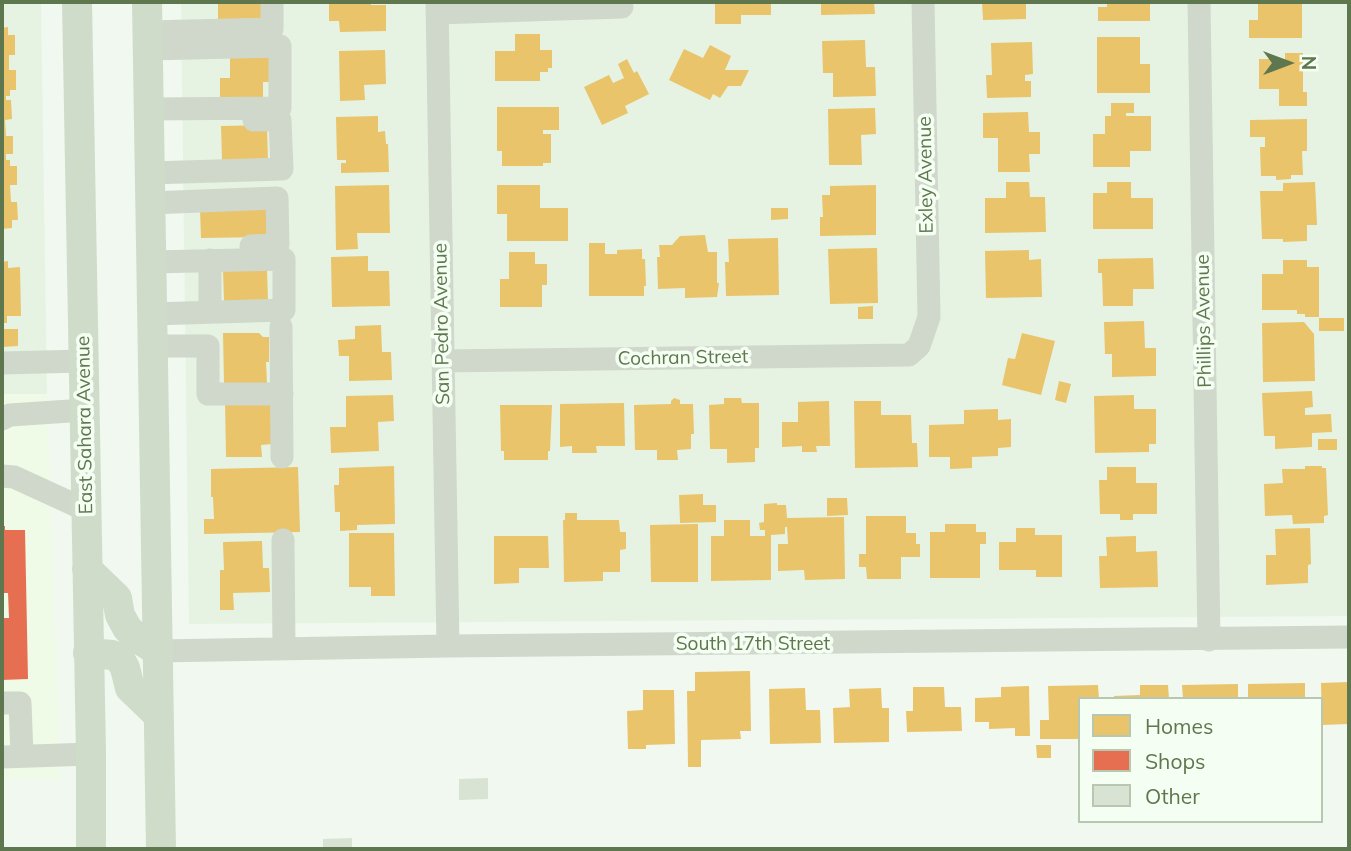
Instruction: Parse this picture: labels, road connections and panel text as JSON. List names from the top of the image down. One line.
{"streets":{"main road":["East Sahara Avenue"],"street":["Exley Avenue","Phillips Avenue","San Pedro Avenue","Cochran Street","South 17th Street"]},"crossings":[["Exley Avenue","Cochran Street"],["Phillips Avenue","South 17th Street"],["San Pedro Avenue","Cochran Street"],["San Pedro Avenue","South 17th Street"]],"legend":["Homes","Shops","Other"],"north":"right"}
